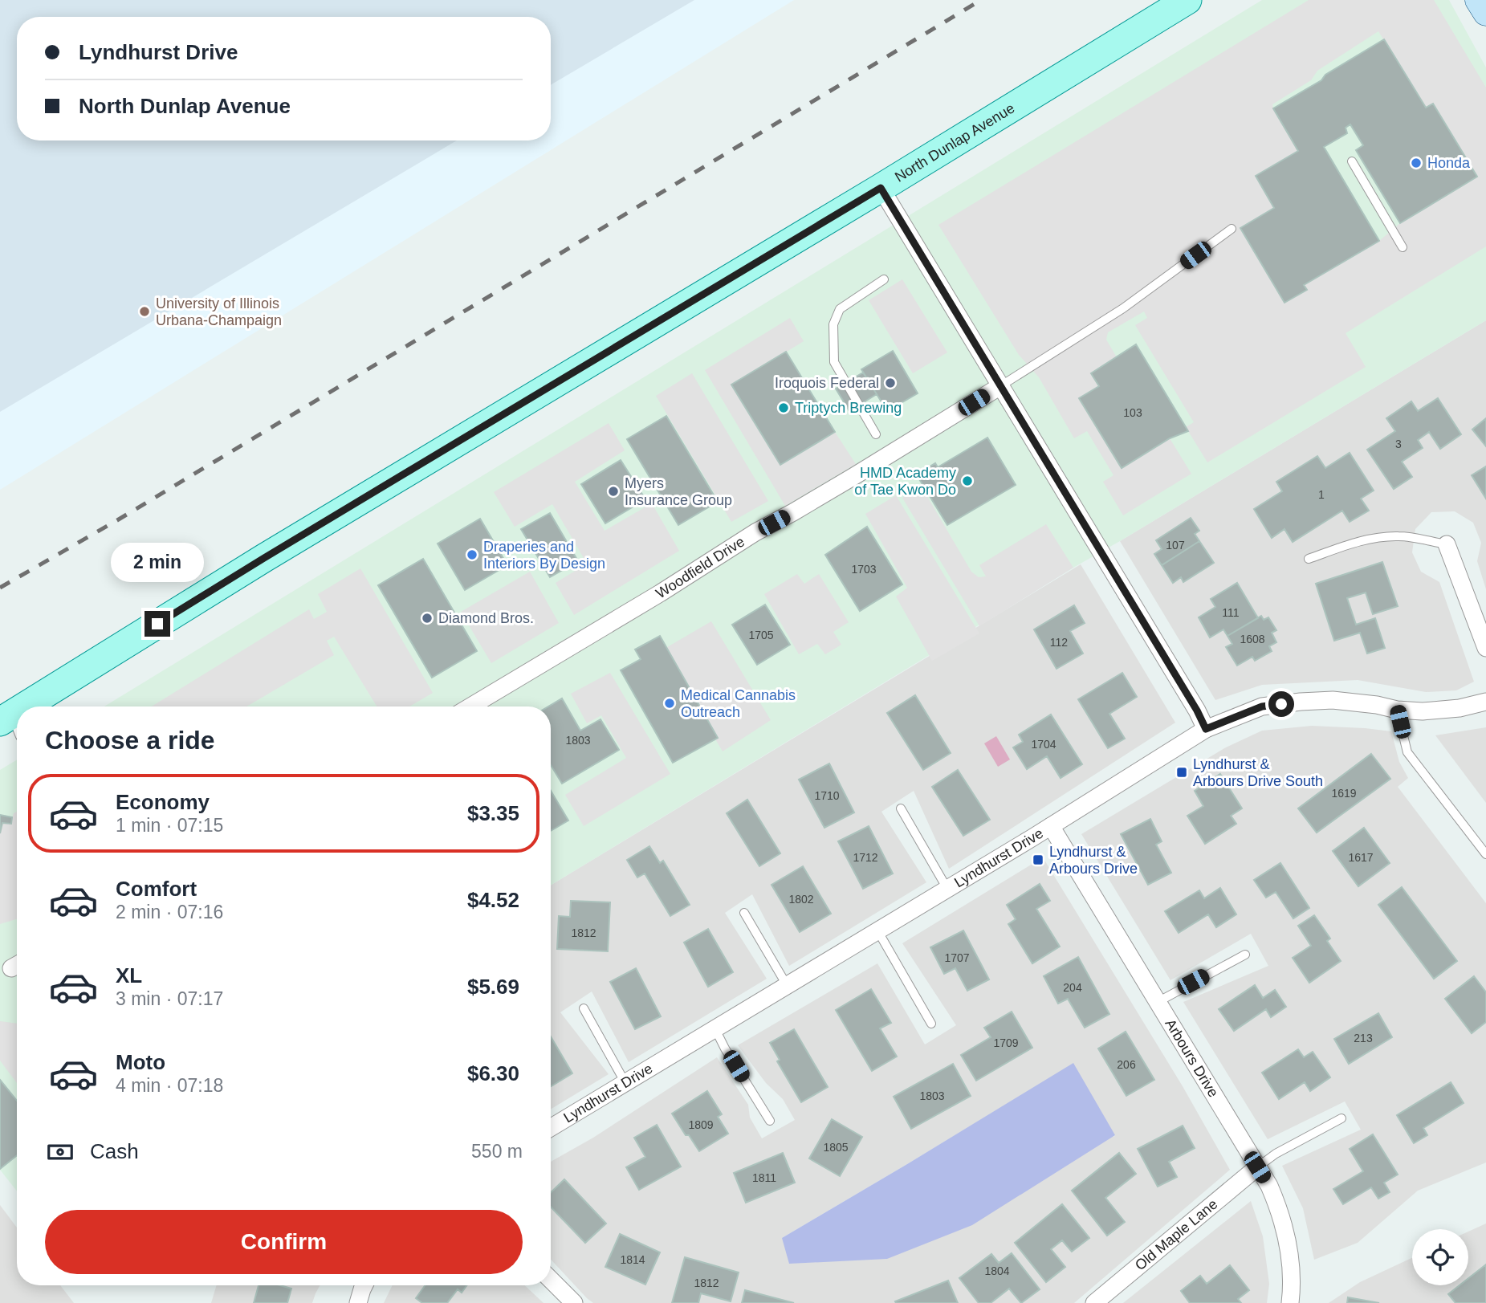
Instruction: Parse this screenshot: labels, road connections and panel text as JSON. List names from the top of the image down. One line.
{"streets":{"main road":["North Dunlap Avenue"],"street":["Woodfield Drive","Lyndhurst Drive","Arbours Drive","Old Maple Lane"]},"crossings":[["Lyndhurst Drive","Arbours Drive"],["Arbours Drive","Old Maple Lane"]],"places":{"other":["Honda","University of Illinois Urbana-Champaign","Iroquois Federal","Triptych Brewing","HMD Academy of Tae Kwon Do","Myers Insurance Group","Draperies and Interiors By Design","Diamond Bros.","Medical Cannabis Outreach"],"transit":["Lyndhurst & Arbours Drive South","Lyndhurst & Arbours Drive"]},"house_numbers":["103","3","1","107","1703","111","1705","1608","112","1803","1704","1619","1710","1712","1617","1802","1812","1707","204","213","1709","206","1803","1809","1805","1811","1814","1804","1812"],"page":{"banner":["Lyndhurst Drive","North Dunlap Avenue"],"bubble":"2 min","heading":"Choose a ride","list":[{"name":"Economy","note":"1 min · 07:15","value":"$3.35"},{"name":"Comfort","note":"2 min · 07:16","value":"$4.52"},{"name":"XL","note":"3 min · 07:17","value":"$5.69"},{"name":"Moto","note":"4 min · 07:18","value":"$6.30"}],"pay":["Cash","550 m"],"buttons":"Confirm"}}
